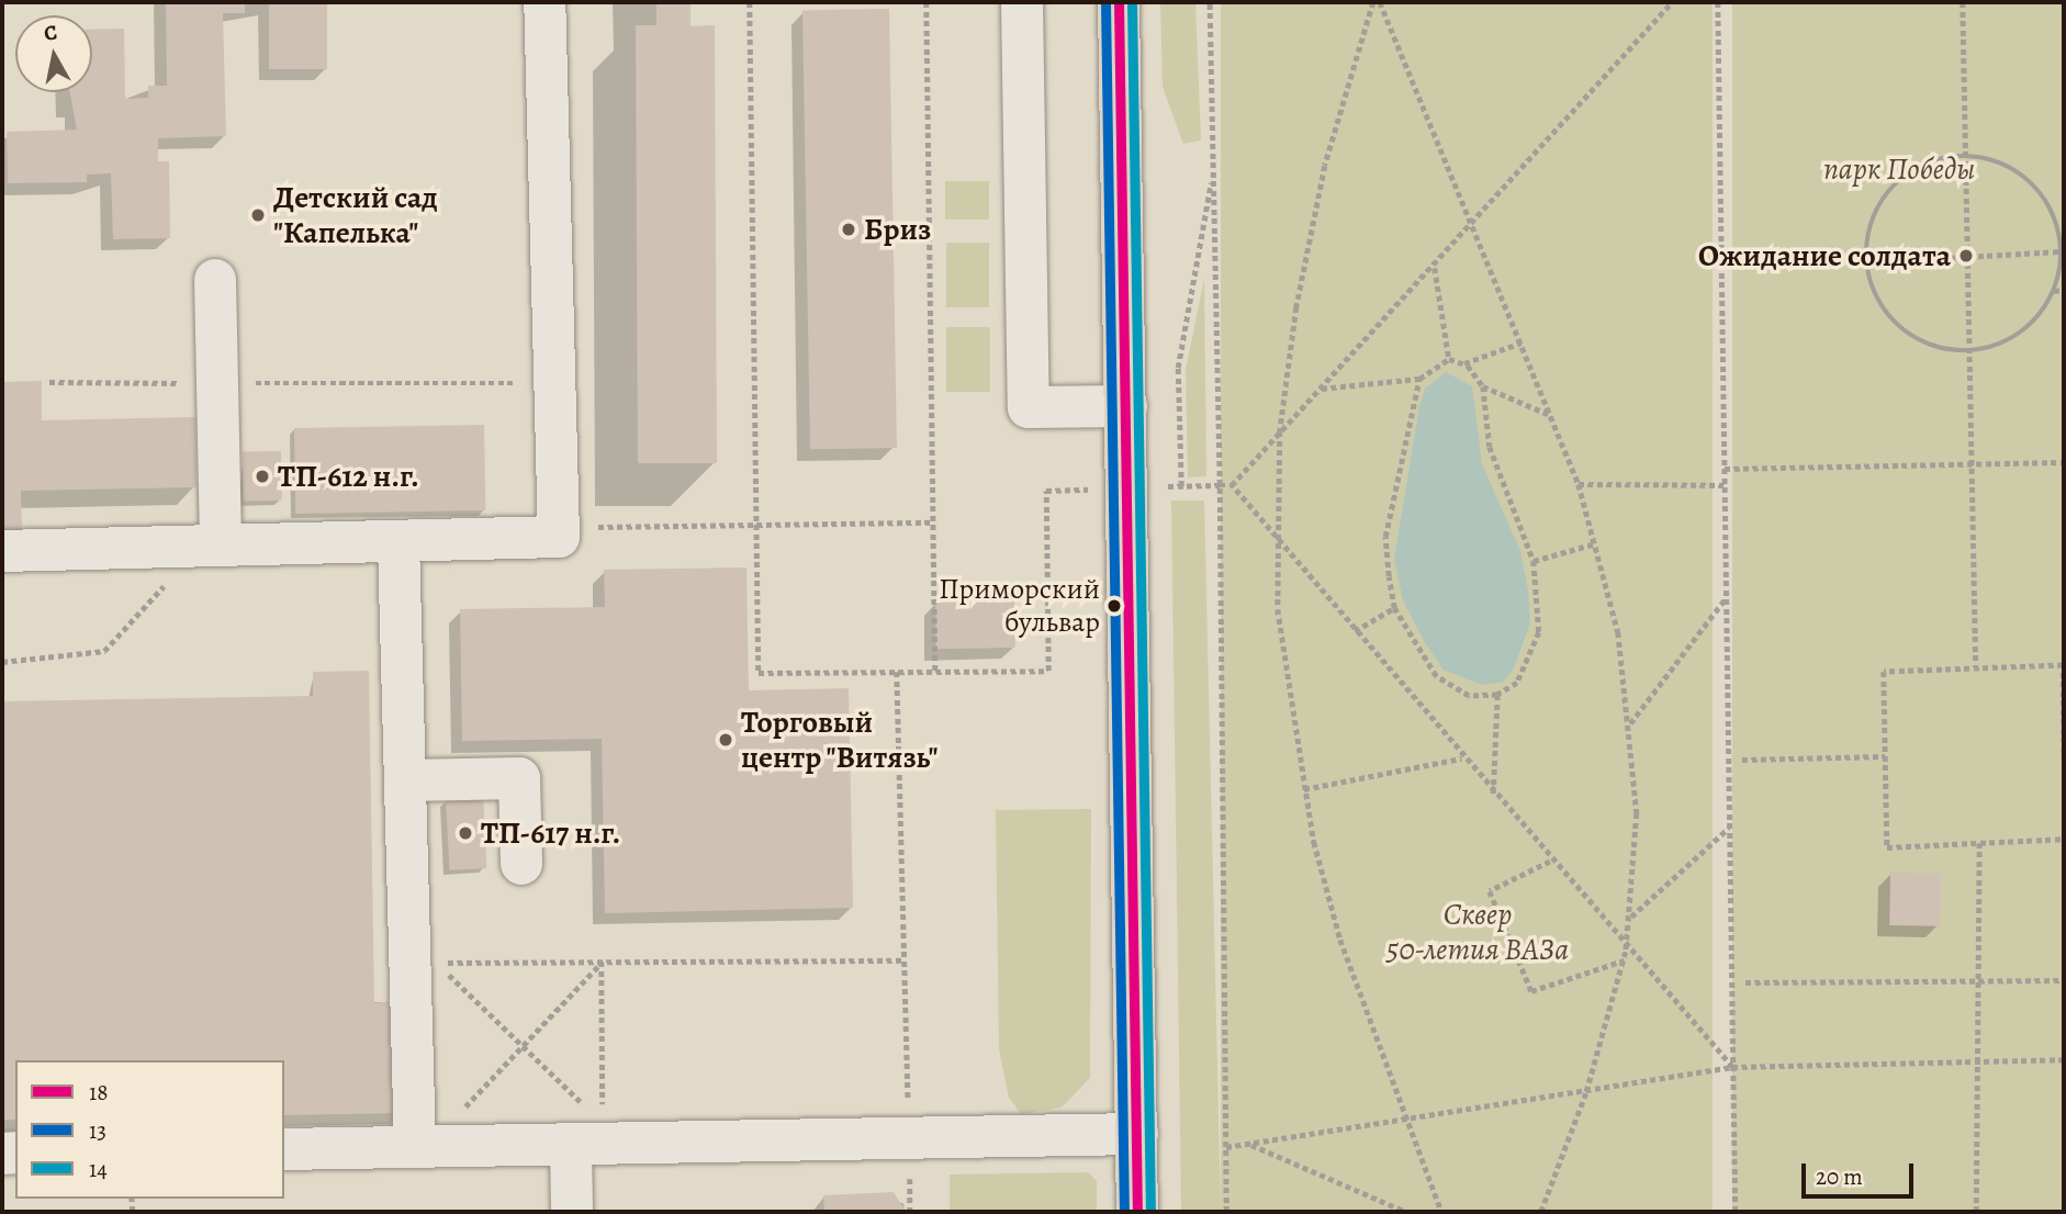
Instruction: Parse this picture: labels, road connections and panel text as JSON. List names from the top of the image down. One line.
{"parks":["парк Победы","Сквер 50-летия ВАЗа"],"places":["Детский сад \"Капелька\"","Бриз","Ожидание солдата","ТП-612 н.г.","Приморский бульвар","Торговый центр \"Витязь\"","ТП-617 н.г."],"lines":["transit line 18","transit line 13","transit line 14"],"legend":["18","13","14"],"scale_bar":"20 m","north":"top"}
